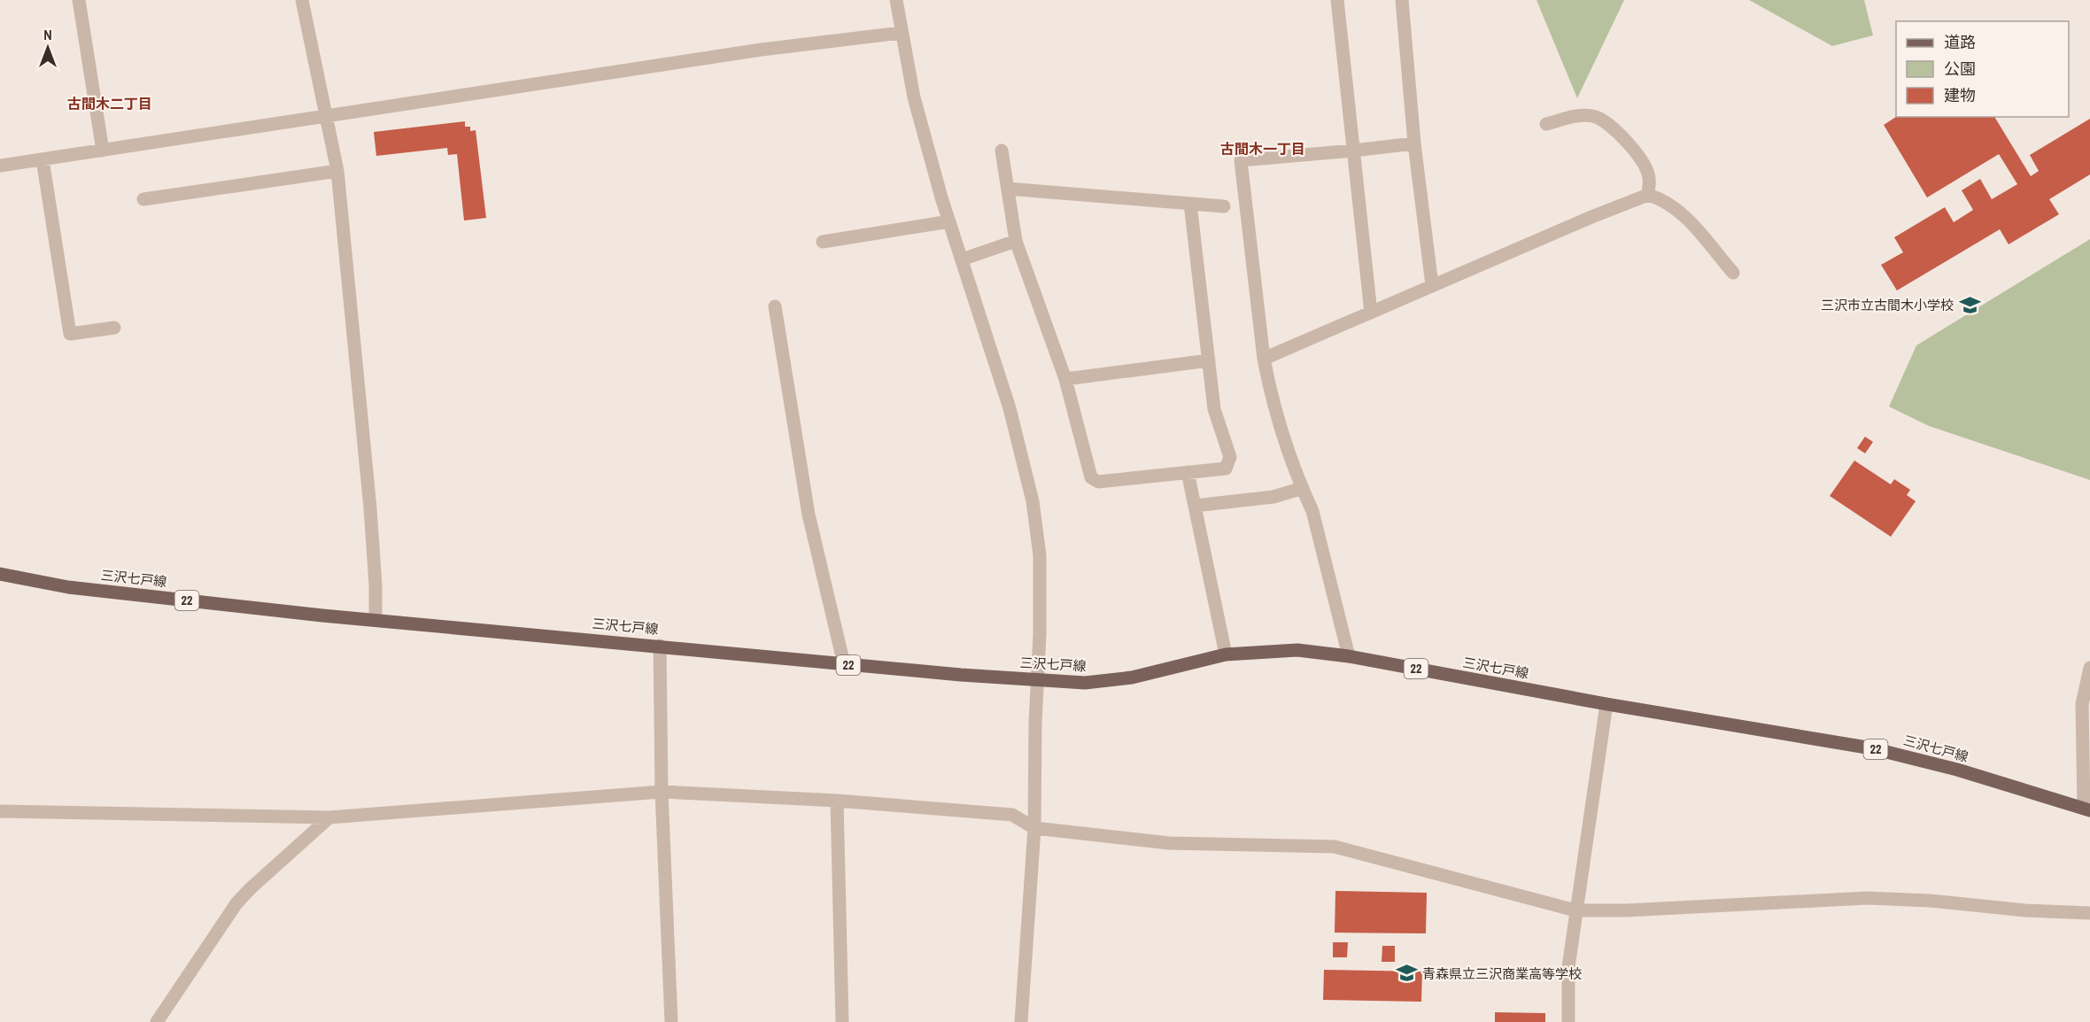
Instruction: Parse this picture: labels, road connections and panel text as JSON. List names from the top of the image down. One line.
{"streets":{"main road":["三沢七戸線","22"]},"districts":["古間木二丁目","古間木一丁目"],"places":{"school or university":["三沢市立古間木小学校","青森県立三沢商業高等学校"]},"legend":["道路","公園","建物"],"north":"top"}
